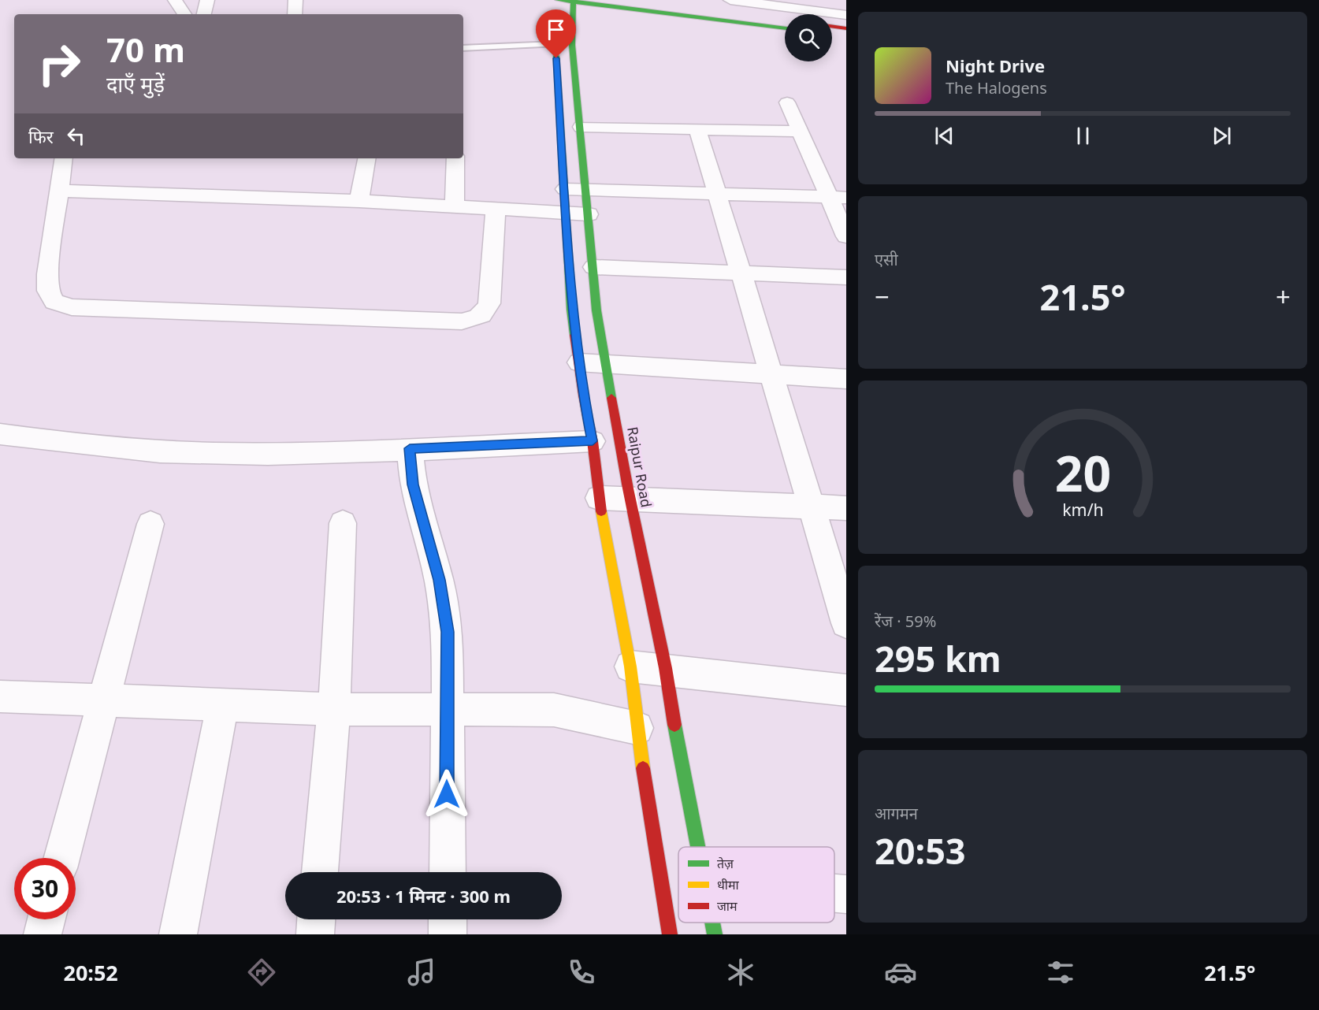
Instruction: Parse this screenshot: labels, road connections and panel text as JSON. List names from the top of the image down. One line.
{"streets":{"main road":["Raipur Road"]},"legend":["तेज़","धीमा","जाम"],"page":{"turn":["70 m","दाएँ मुड़ें"],"song":["Night Drive","The Halogens"],"then":"फिर","tile":["एसी",["रेंज · 59%","295 km"],["आगमन","20:53"]],"heat":["−","21.5°","+"],"limit":"30","trip":"20:53 · 1 मिनट · 300 m","tabs":["20:52","21.5°"],"gauge":["20","km/h"]}}
